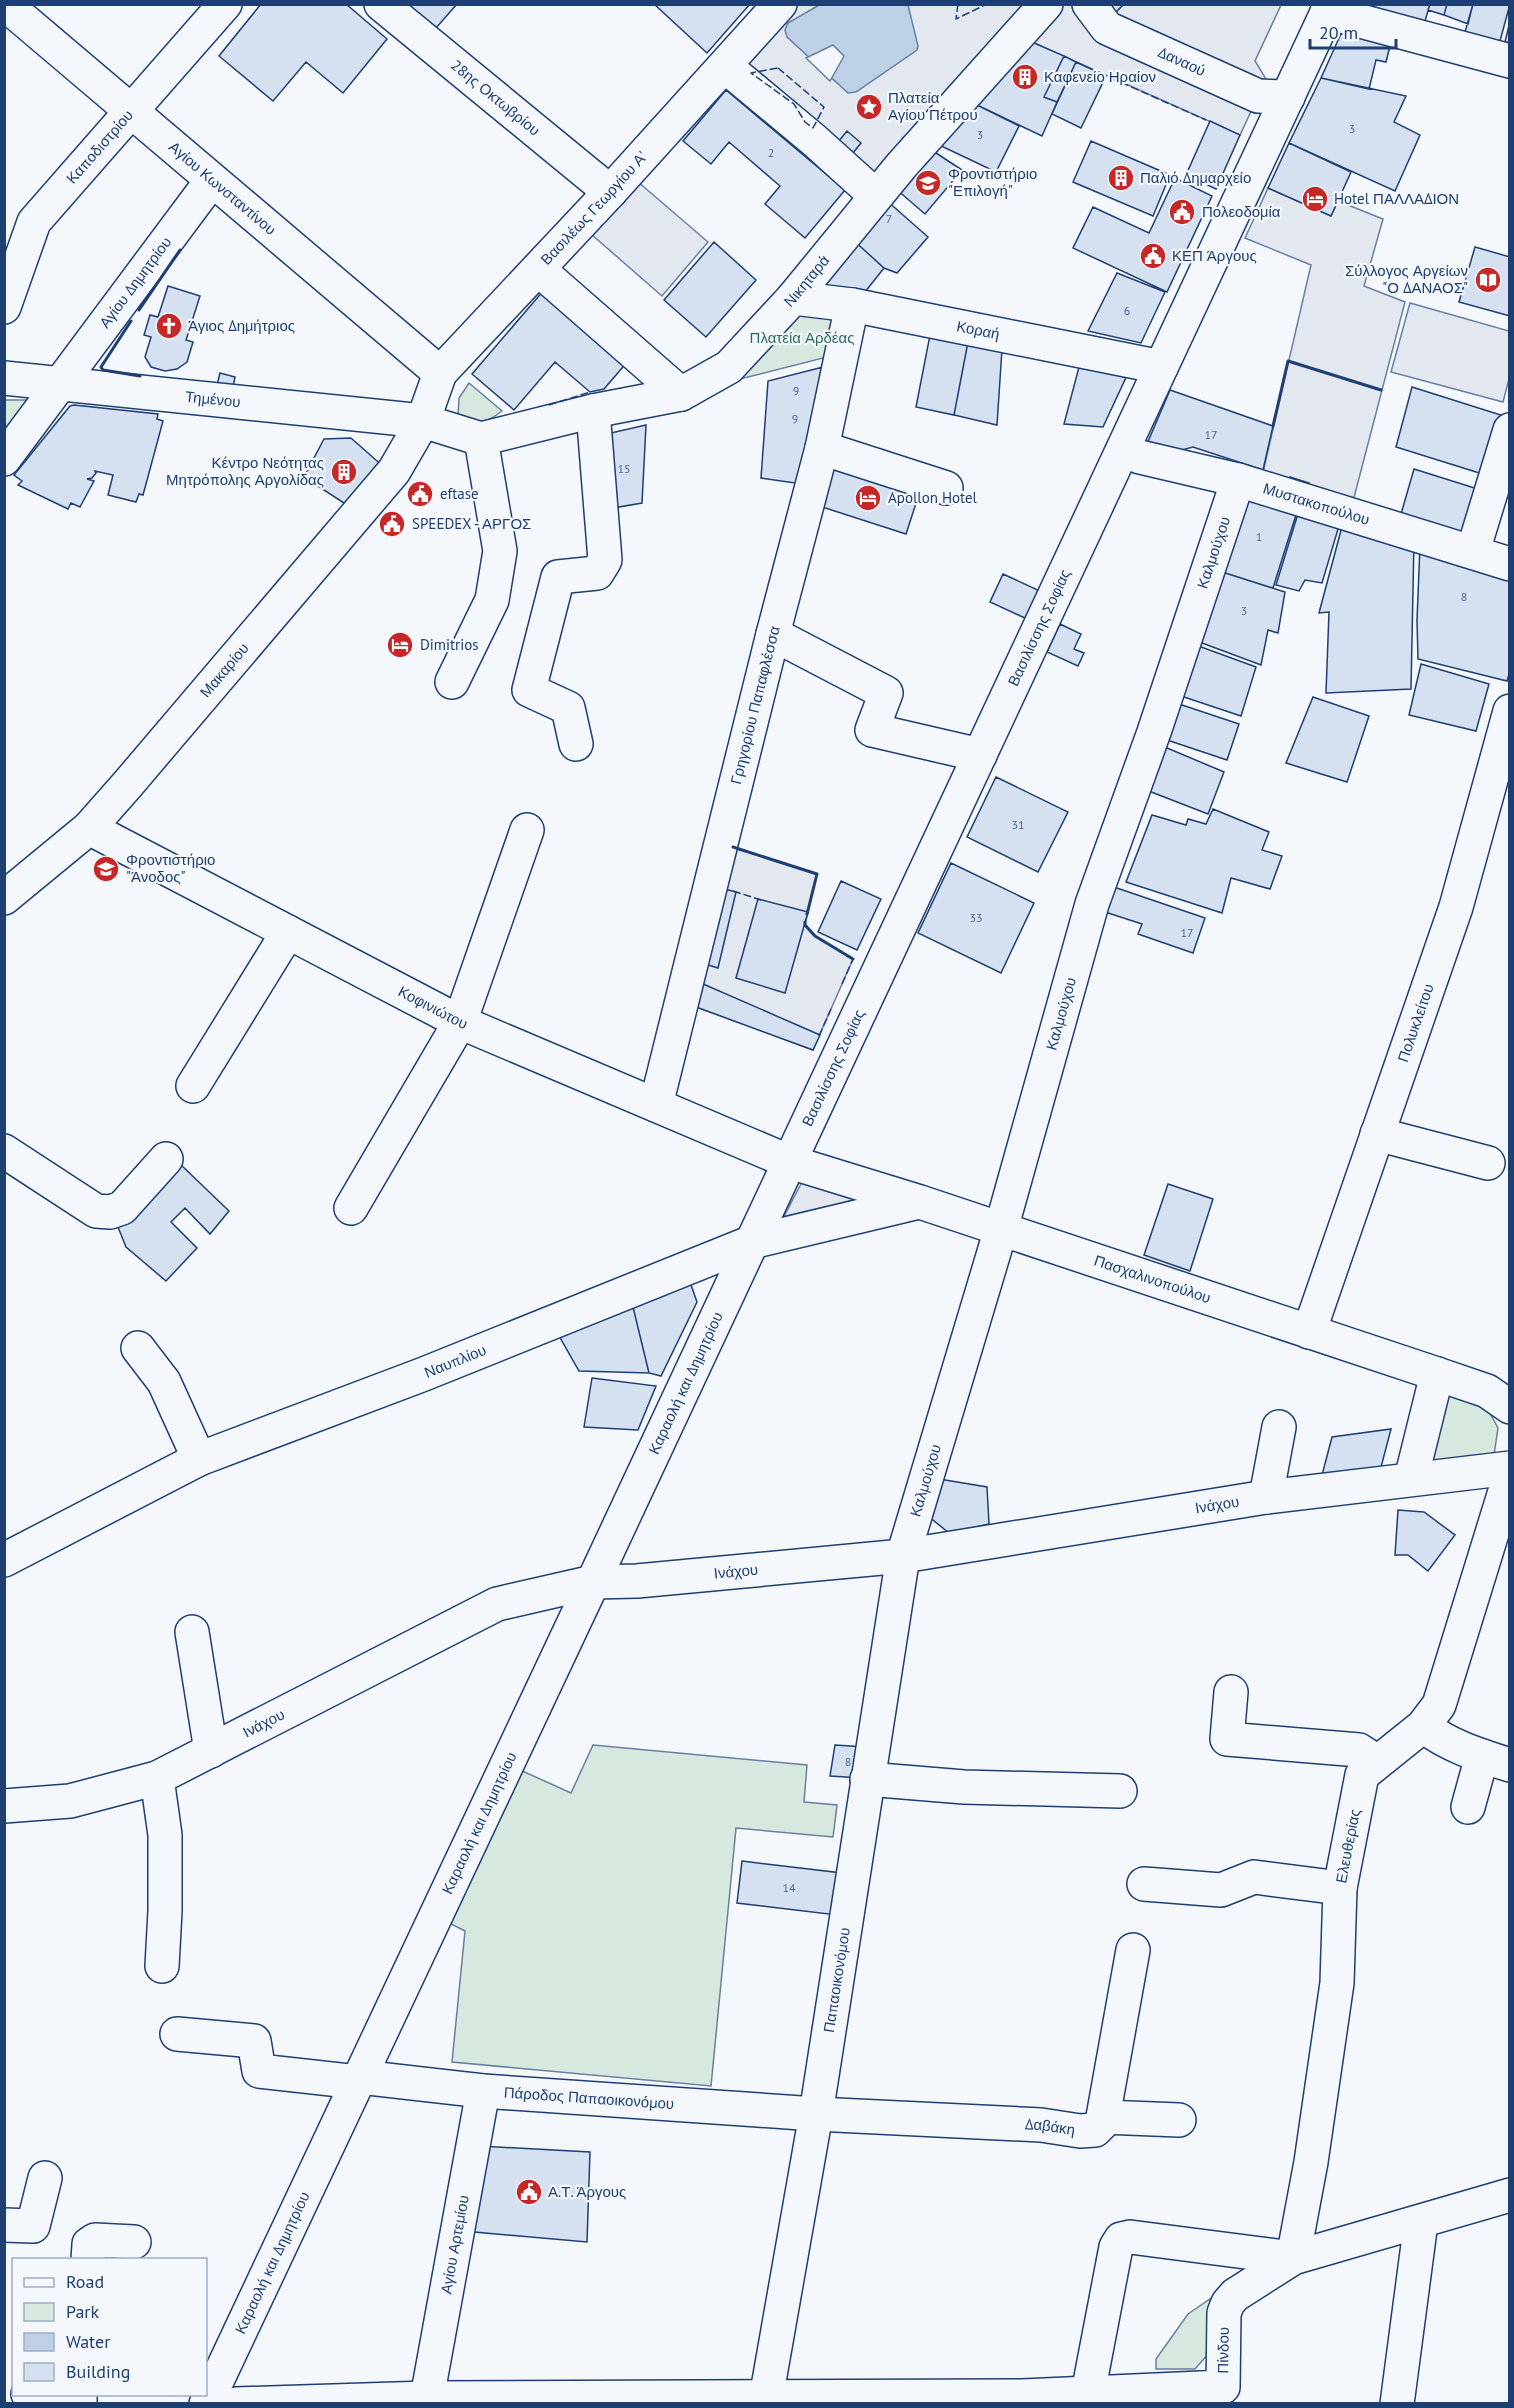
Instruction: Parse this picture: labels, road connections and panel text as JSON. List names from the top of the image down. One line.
{"streets":{"street":["Δαναού","28ης Οκτωβρίου","Καποδιστρίου","Αγίου Κωνσταντίνου","Βασιλέως Γεωργίου Α'","Νικηταρά","Αγίου Δημητρίου","Κοραή","Τημένου","Μυστακοπούλου","Καλμούχου","Βασιλίσσης Σοφίας","Μακαρίου","Γρηγορίου Παπαφλέσσα","Κοφινιώτου","Πολυκλείτου","Πασχαλινοπούλου","Ναυπλίου","Καραολή και Δημητρίου","Ινάχου","Ελευθερίας","Παπαοικονόμου","Πάροδος Παπαοικονόμου","Δαβάκη","Αγίου Αρτεμίου","Πίνδου"]},"crossings":[["Δαναού","Βασιλίσσης Σοφίας"],["28ης Οκτωβρίου","Βασιλέως Γεωργίου Α'"],["Καποδιστρίου","Αγίου Κωνσταντίνου"],["Αγίου Κωνσταντίνου","Βασιλέως Γεωργίου Α'"],["Αγίου Κωνσταντίνου","Αγίου Δημητρίου"],["Βασιλέως Γεωργίου Α'","Τημένου"],["Βασιλέως Γεωργίου Α'","Μακαρίου"],["Νικηταρά","Κοραή"],["Αγίου Δημητρίου","Τημένου"],["Κοραή","Βασιλίσσης Σοφίας"],["Κοραή","Γρηγορίου Παπαφλέσσα"],["Τημένου","Μακαρίου"],["Μυστακοπούλου","Καλμούχου"],["Μυστακοπούλου","Βασιλίσσης Σοφίας"],["Καλμούχου","Πασχαλινοπούλου"],["Καλμούχου","Ινάχου"],["Καλμούχου","Παπαοικονόμου"],["Βασιλίσσης Σοφίας","Κοφινιώτου"],["Βασιλίσσης Σοφίας","Πασχαλινοπούλου"],["Βασιλίσσης Σοφίας","Ναυπλίου"],["Βασιλίσσης Σοφίας","Καραολή και Δημητρίου"],["Μακαρίου","Κοφινιώτου"],["Γρηγορίου Παπαφλέσσα","Κοφινιώτου"],["Κοφινιώτου","Πασχαλινοπούλου"],["Πολυκλείτου","Πασχαλινοπούλου"],["Πασχαλινοπούλου","Ναυπλίου"],["Ναυπλίου","Καραολή και Δημητρίου"],["Καραολή και Δημητρίου","Ινάχου"],["Καραολή και Δημητρίου","Πάροδος Παπαοικονόμου"],["Ινάχου","Παπαοικονόμου"],["Ελευθερίας","Πίνδου"],["Παπαοικονόμου","Πάροδος Παπαοικονόμου"],["Παπαοικονόμου","Δαβάκη"],["Παπαοικονόμου","Πίνδου"],["Πάροδος Παπαοικονόμου","Δαβάκη"],["Πάροδος Παπαοικονόμου","Αγίου Αρτεμίου"],["Αγίου Αρτεμίου","Πίνδου"]],"parks":["Πλατεία Αρδέας"],"places":{"building":["Καφενείο Ηραίον","Παλιό Δημαρχείο","Κέντρο Νεότητας Μητρόπολης Αργολίδας"],"place":["Πλατεία Αγίου Πέτρου"],"school or university":["Φροντιστήριο \"Επιλογή\"","Φροντιστήριο \"Άνοδος\""],"hotel":["Hotel ΠΑΛΛΑΔΙΟΝ","Apollon Hotel","Dimitrios"],"public building":["Πολεοδομία","ΚΕΠ Άργους","eftase","SPEEDEX - ΑΡΓΟΣ","Α.Τ. Άργους"],"library":["Σύλλογος Αργείων \"Ο ΔΑΝΑΟΣ\""],"church":["Άγιος Δημήτριος"]},"house_numbers":["3","3","2","7","6","9","9","17","15","1","8","3","31","33","17","8","14"],"legend":["Road","Park","Water","Building"],"scale_bar":"20 m"}
